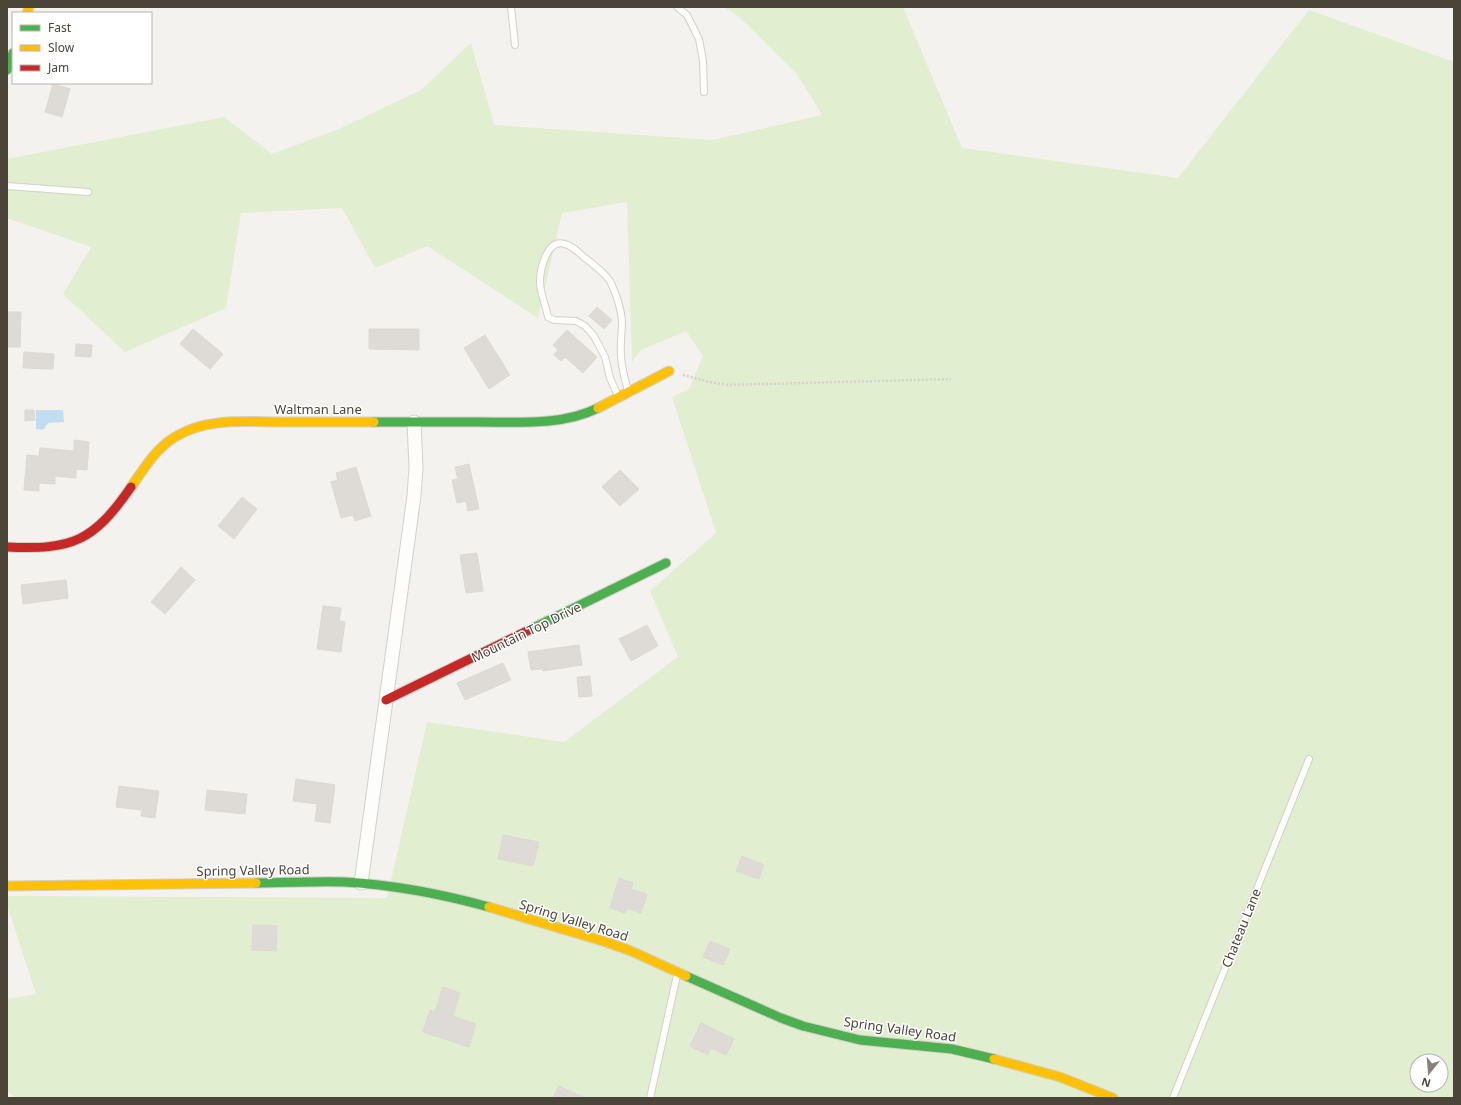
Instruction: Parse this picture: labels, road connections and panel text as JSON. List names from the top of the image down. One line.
{"streets":{"street":["Waltman Lane","Mountain Top Drive","Spring Valley Road"],"lane":["Chateau Lane"]},"legend":["Fast","Slow","Jam"],"north":"bottom"}
